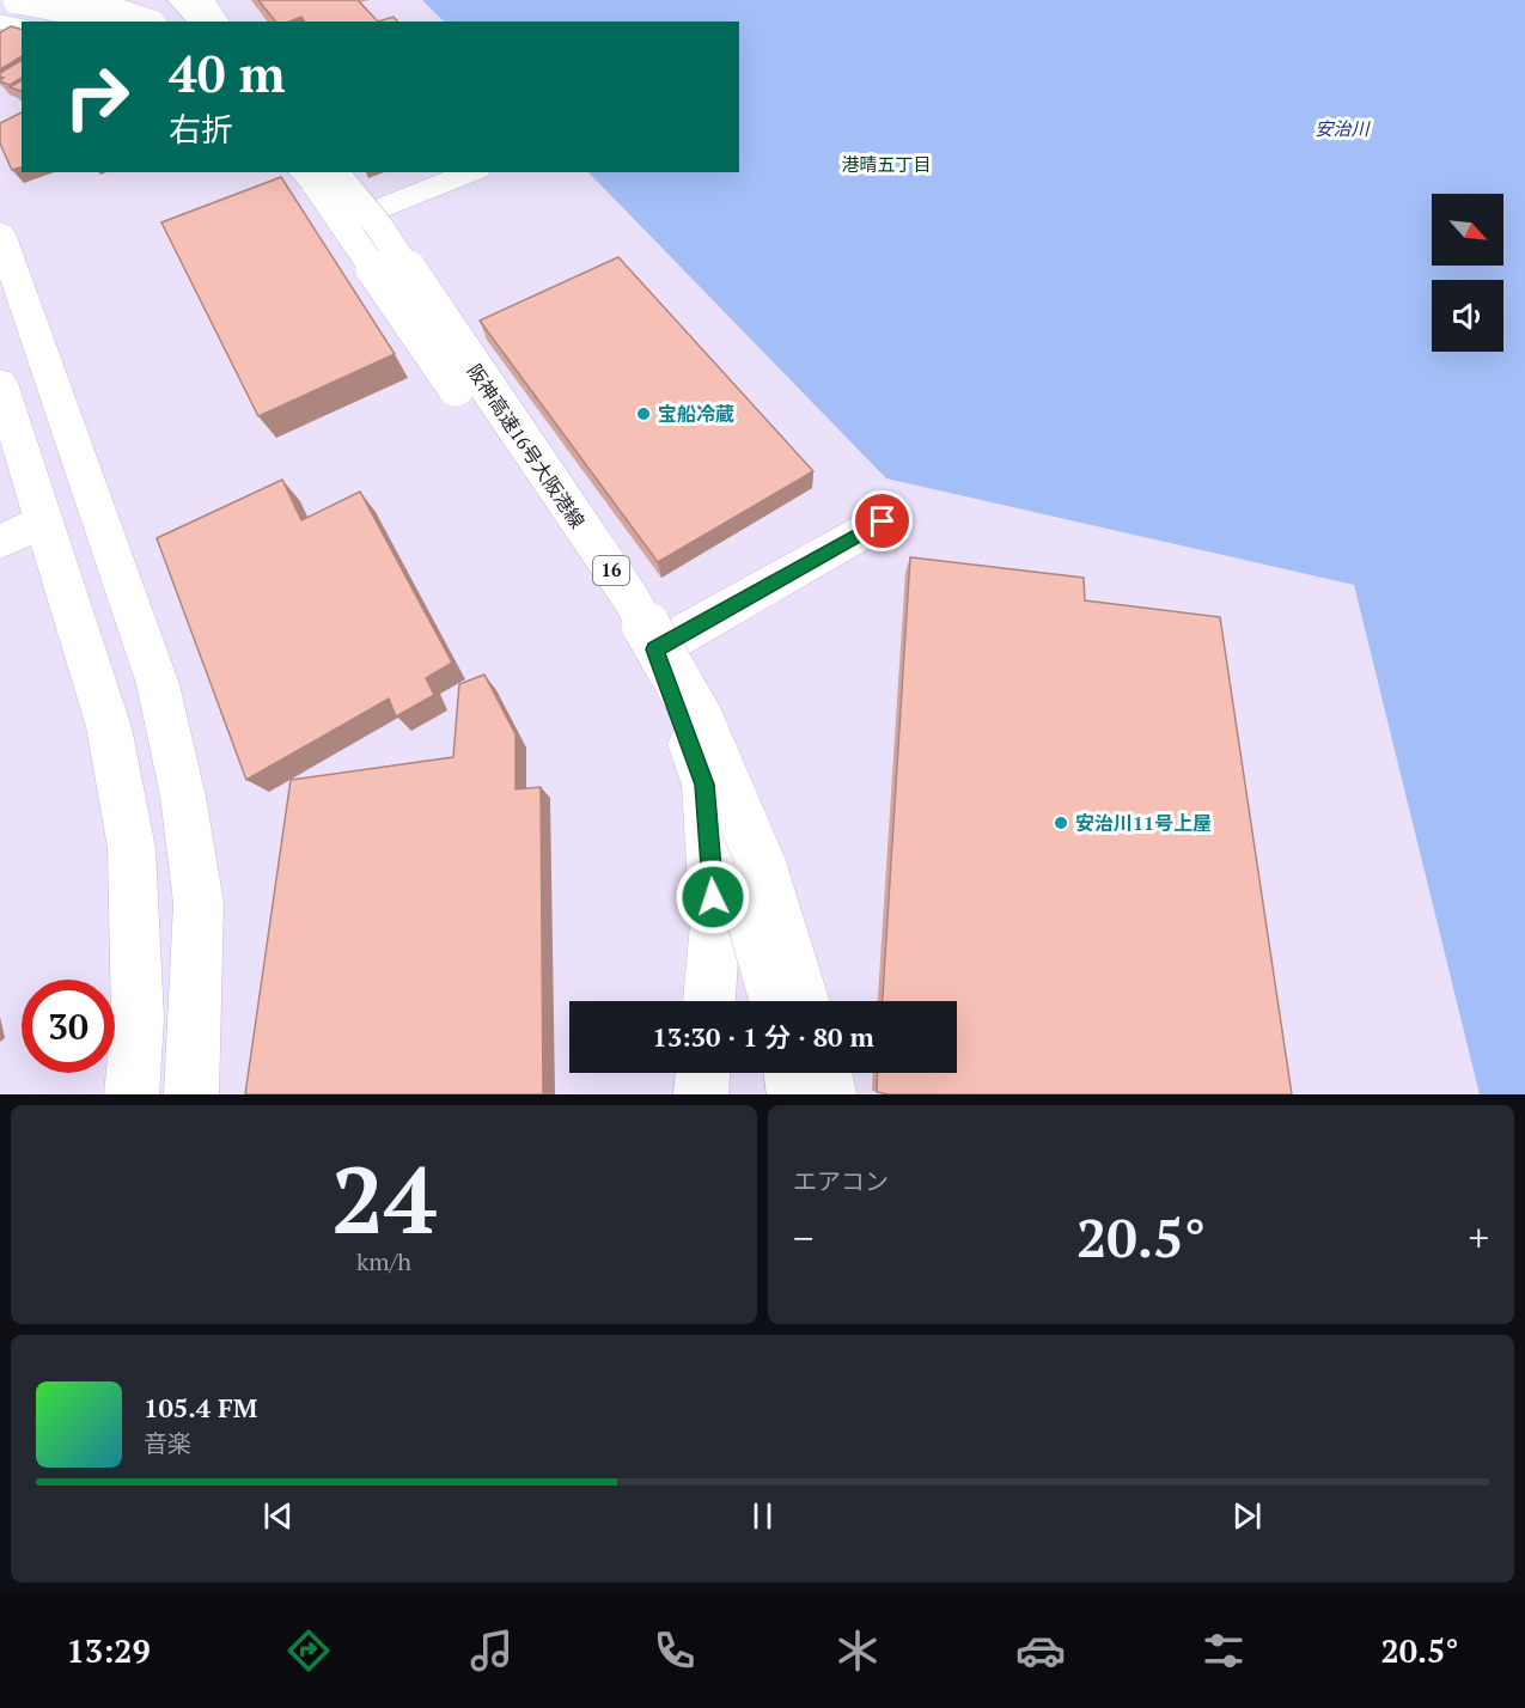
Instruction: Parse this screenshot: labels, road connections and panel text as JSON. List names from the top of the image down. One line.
{"streets":{"main road":["阪神高速16号大阪港線","16"]},"districts":["港晴五丁目"],"water":["安治川"],"places":["宝船冷蔵","安治川11号上屋"],"north":"bottom right","page":{"turn":["40 m","右折"],"limit":"30","trip":"13:30 · 1 分 · 80 m","tile":[["24","km/h"],"エアコン"],"heat":["−","20.5°","+"],"song":["105.4 FM","音楽"],"tabs":["13:29","20.5°"]}}
